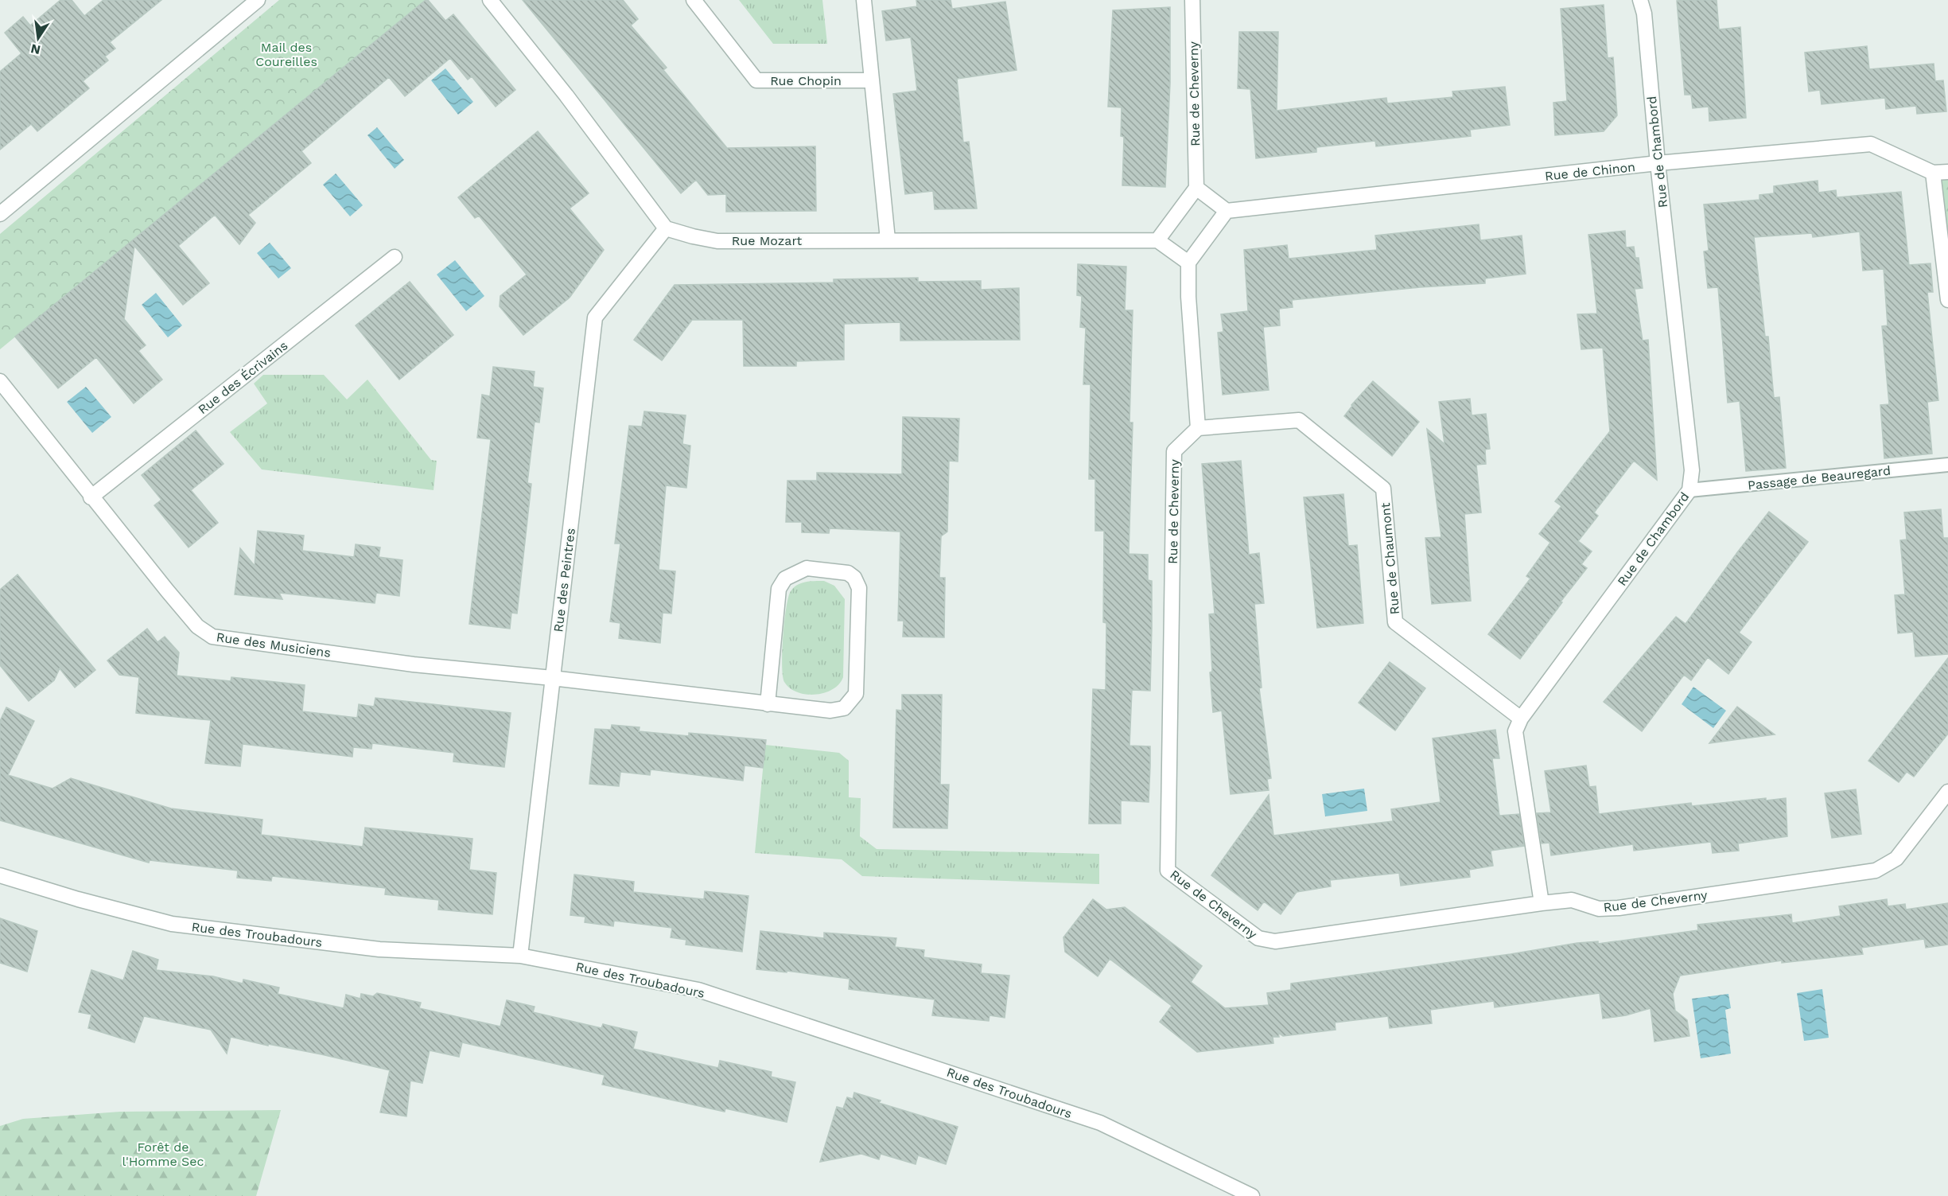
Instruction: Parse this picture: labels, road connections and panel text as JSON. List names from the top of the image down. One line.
{"streets":{"street":["Rue Chopin","Rue de Cheverny","Rue de Chambord","Rue de Chinon","Rue Mozart","Rue des Écrivains","Rue de Chaumont","Rue des Peintres","Rue des Musiciens","Rue des Troubadours"],"lane":["Passage de Beauregard"]},"crossings":[["Rue de Cheverny","Rue de Chambord"],["Rue de Cheverny","Rue de Chaumont"],["Rue de Chambord","Rue de Chinon"],["Rue de Chambord","Passage de Beauregard"],["Rue de Chambord","Rue de Chaumont"],["Rue Mozart","Rue des Peintres"],["Rue des Écrivains","Rue des Musiciens"],["Rue des Peintres","Rue des Musiciens"],["Rue des Peintres","Rue des Troubadours"]],"parks":["Mail des Coureilles","Forêt de l'Homme Sec"],"north":"bottom"}
